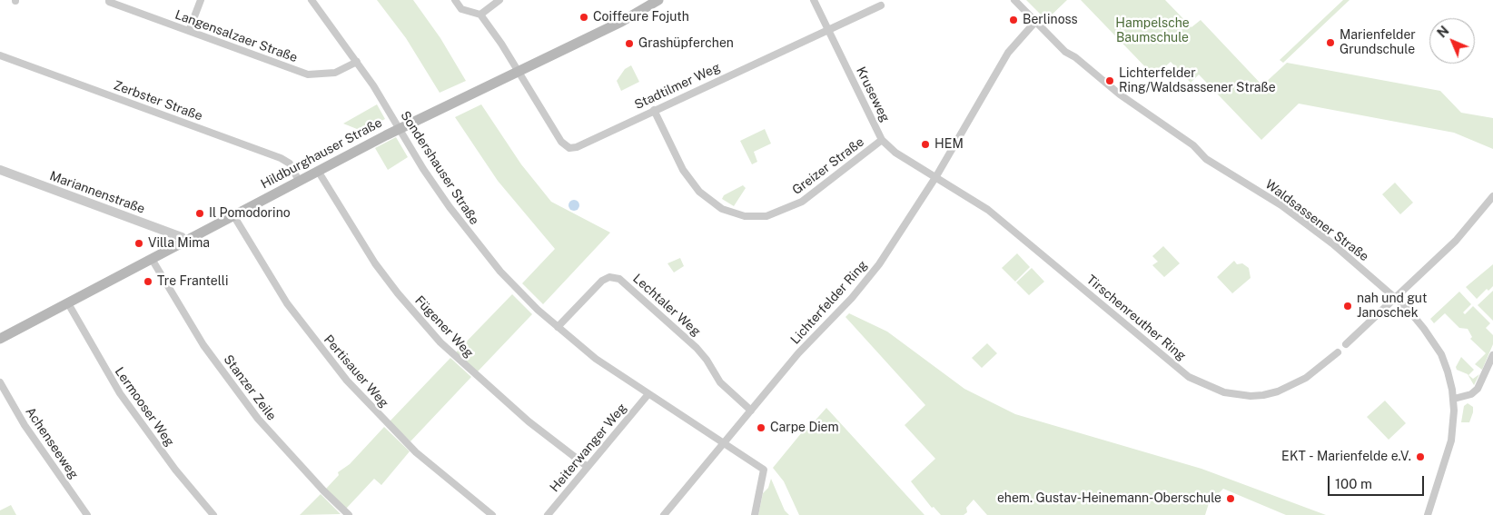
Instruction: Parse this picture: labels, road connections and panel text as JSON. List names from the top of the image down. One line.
{"streets":{"main road":["Hildburghauser Straße"],"street":["Langensalzaer Straße","Stadtilmer Weg","Kruseweg","Zerbster Straße","Greizer Straße","Sondershauser Straße","Mariannenstraße","Waldsassener Straße","Lichterfelder Ring","Lechtaler Weg","Tirschenreuther Ring","Fügener Weg","Pertisauer Weg","Stanzer Zeile","Lermooser Weg","Achenseeweg","Heiterwanger Weg"]},"crossings":[["Langensalzaer Straße","Sondershauser Straße"],["Stadtilmer Weg","Kruseweg"],["Stadtilmer Weg","Hildburghauser Straße"],["Stadtilmer Weg","Greizer Straße"],["Kruseweg","Greizer Straße"],["Kruseweg","Lichterfelder Ring"],["Kruseweg","Tirschenreuther Ring"],["Zerbster Straße","Hildburghauser Straße"],["Hildburghauser Straße","Sondershauser Straße"],["Hildburghauser Straße","Mariannenstraße"],["Hildburghauser Straße","Fügener Weg"],["Hildburghauser Straße","Pertisauer Weg"],["Hildburghauser Straße","Stanzer Zeile"],["Hildburghauser Straße","Lermooser Weg"],["Sondershauser Straße","Lichterfelder Ring"],["Sondershauser Straße","Lechtaler Weg"],["Sondershauser Straße","Heiterwanger Weg"],["Waldsassener Straße","Lichterfelder Ring"],["Lichterfelder Ring","Lechtaler Weg"],["Lichterfelder Ring","Tirschenreuther Ring"],["Fügener Weg","Heiterwanger Weg"]],"parks":["Hampelsche Baumschule"],"places":["Coiffeure Fojuth","Berlinoss","Marienfelder Grundschule","Grashüpferchen","Lichterfelder Ring/Waldsassener Straße","HEM","Il Pomodorino","Villa Mima","Tre Frantelli","nah und gut Janoschek","Carpe Diem","EKT - Marienfelde e.V.","ehem. Gustav-Heinemann-Oberschule"],"scale_bar":"100 m","north":"top left"}
